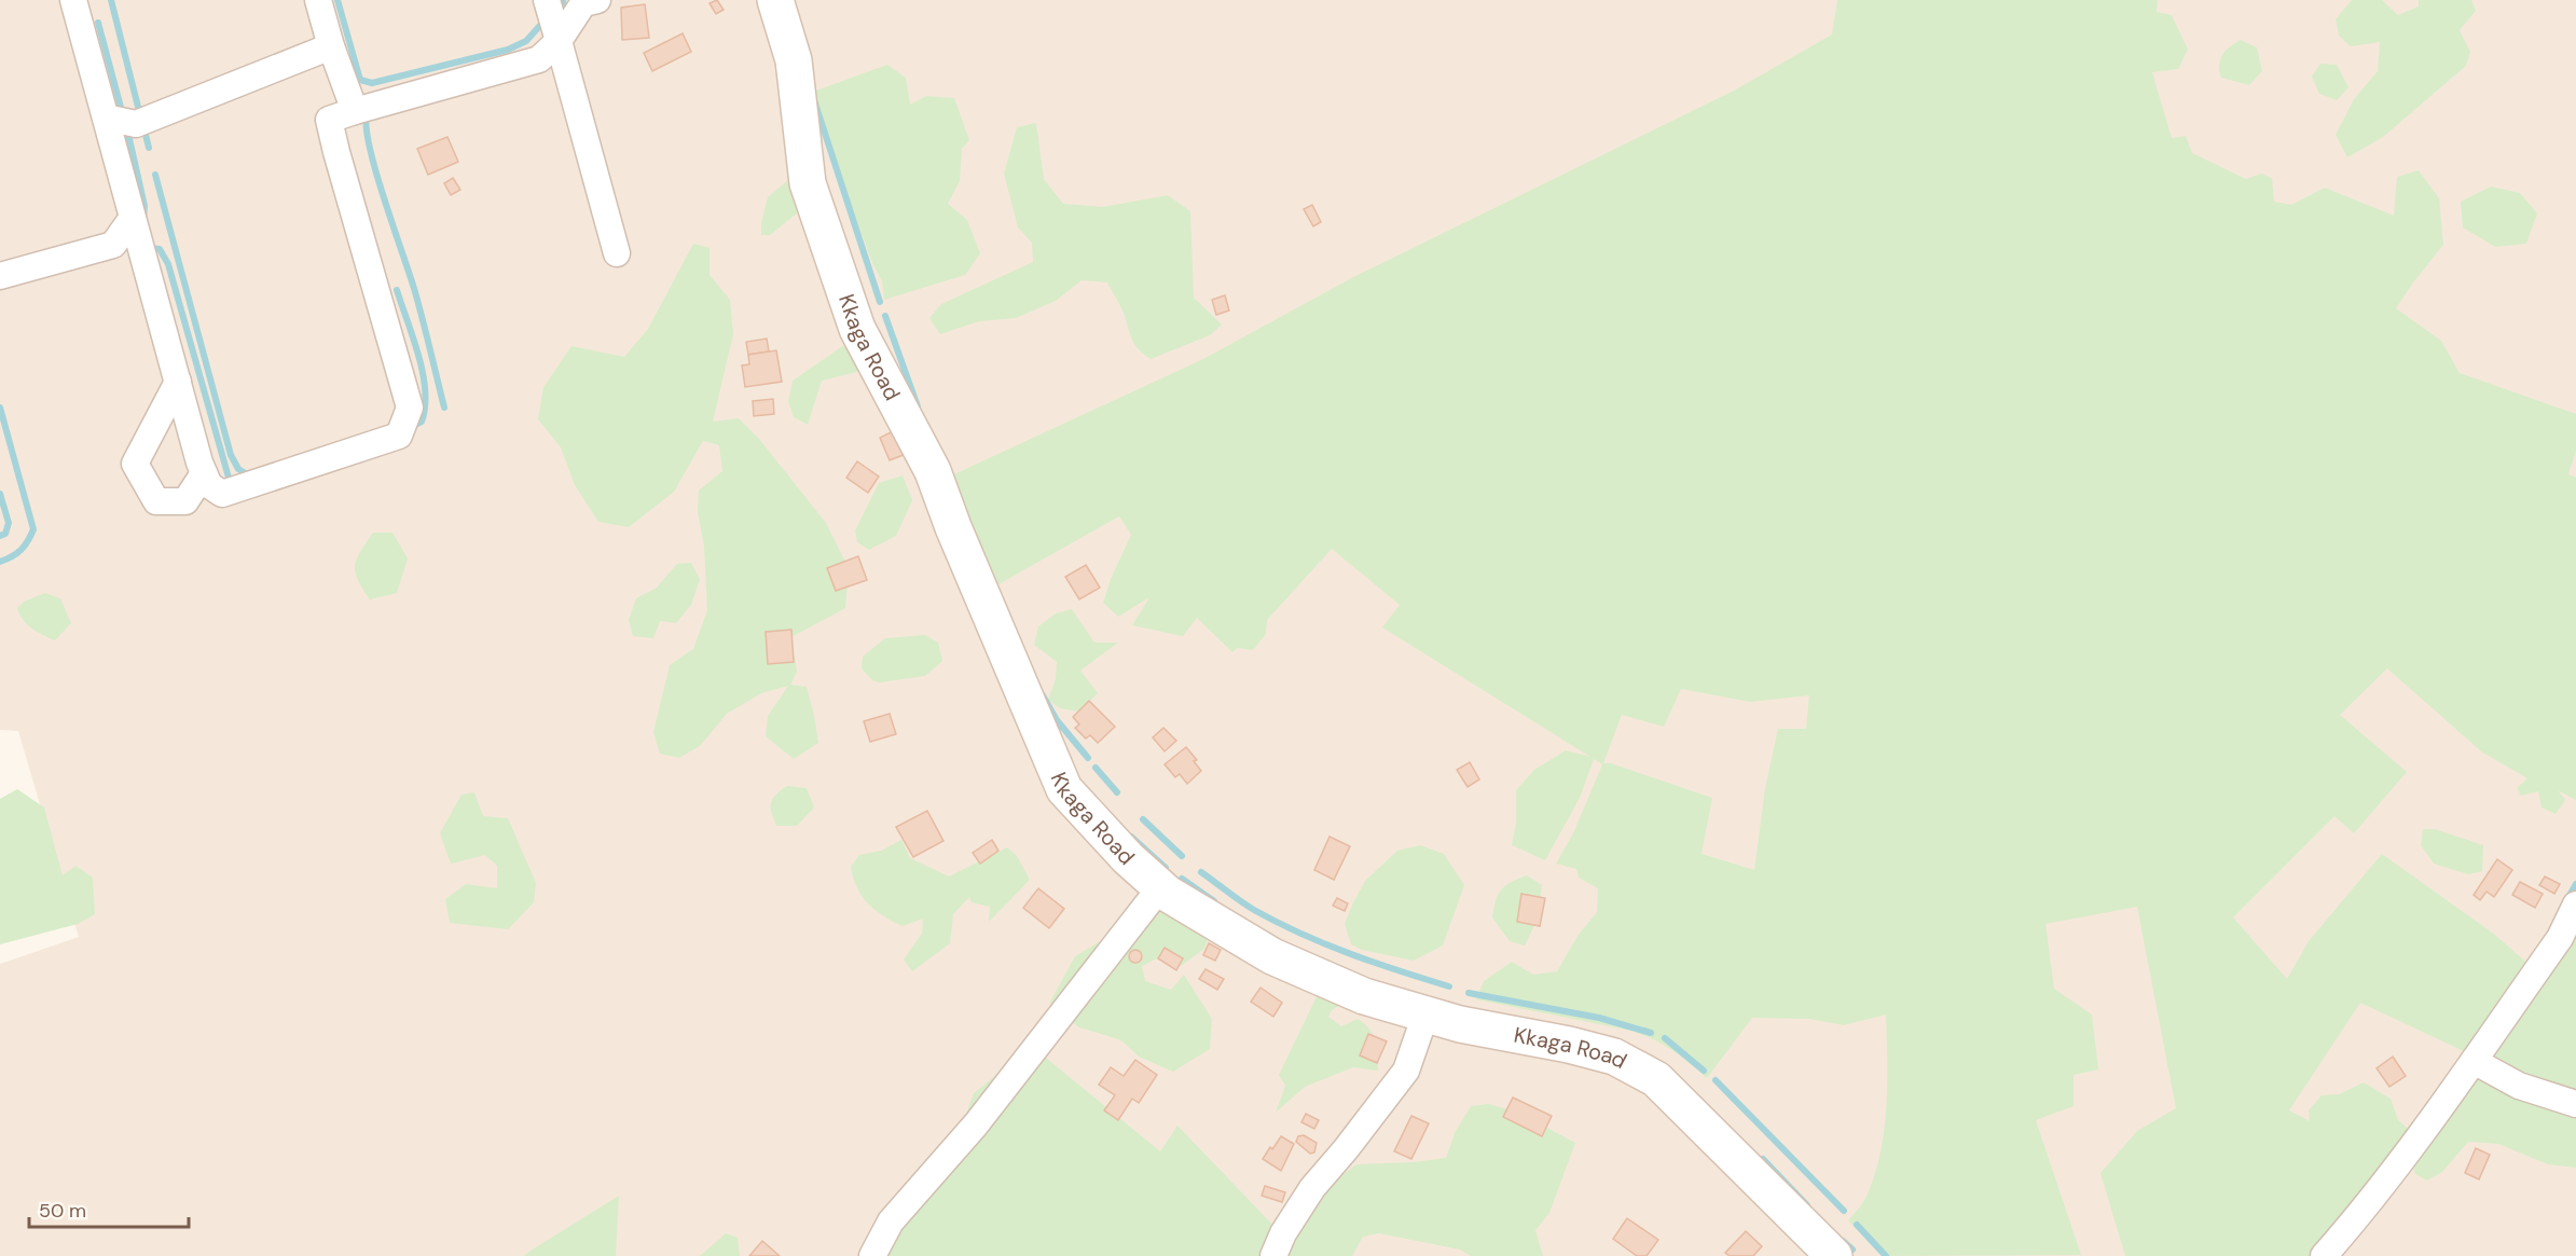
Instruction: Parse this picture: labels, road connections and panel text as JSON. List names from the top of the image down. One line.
{"streets":{"street":["Kkaga Road"]},"scale_bar":"50 m"}
